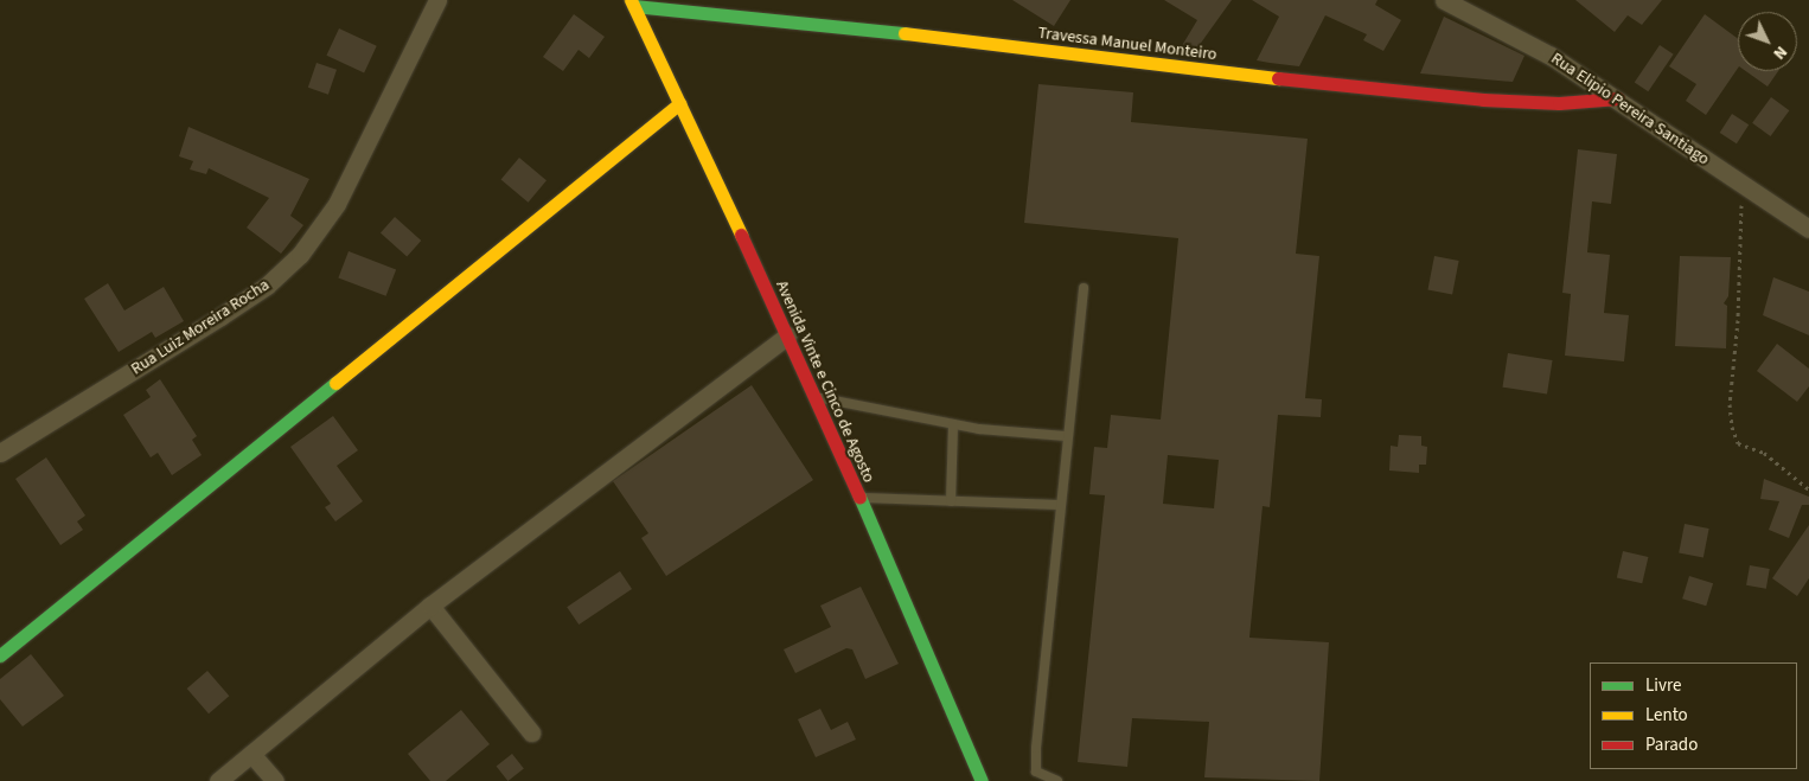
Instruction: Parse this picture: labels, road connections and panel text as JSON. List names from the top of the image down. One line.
{"streets":{"street":["Travessa Manuel Monteiro","Rua Elipio Pereira Santiago","Rua Luiz Moreira Rocha","Avenida Vinte e Cinco de Agosto"]},"crossings":[["Travessa Manuel Monteiro","Rua Elipio Pereira Santiago"],["Travessa Manuel Monteiro","Avenida Vinte e Cinco de Agosto"]],"legend":["Livre","Lento","Parado"],"north":"bottom right"}
